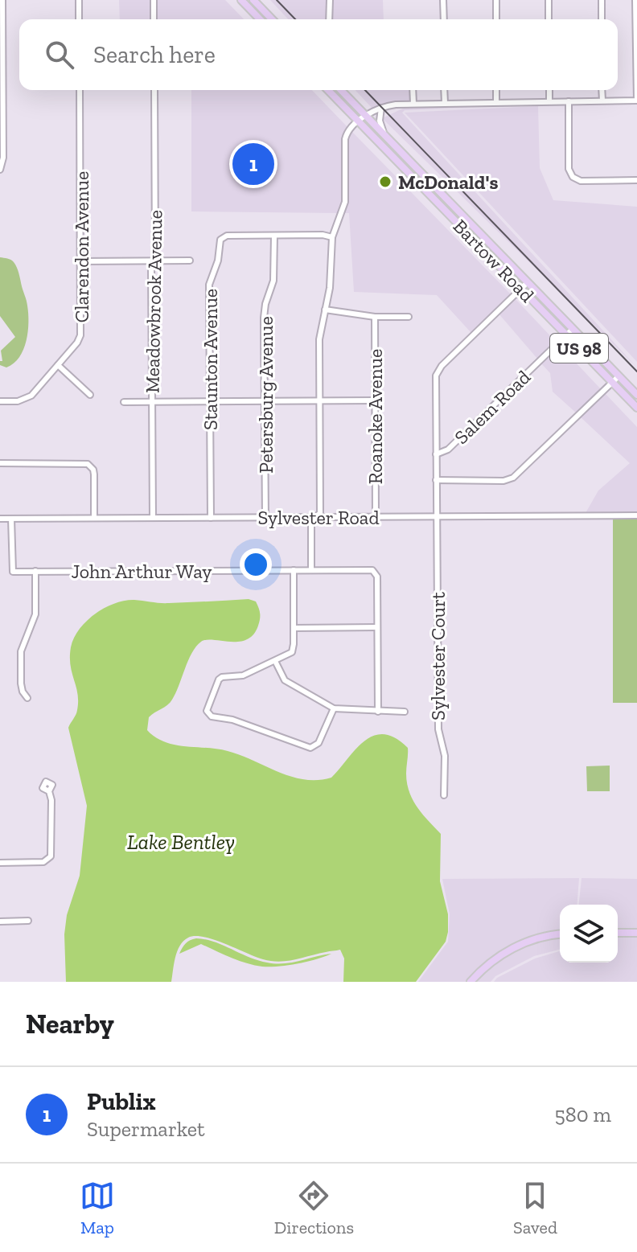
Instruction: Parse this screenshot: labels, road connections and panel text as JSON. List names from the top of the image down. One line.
{"streets":{"main road":["Bartow Road","US 98"],"street":["Clarendon Avenue","Meadowbrook Avenue","Staunton Avenue","Petersburg Avenue","Salem Road","Roanoke Avenue","Sylvester Road","John Arthur Way","Sylvester Court"]},"crossings":[["Bartow Road","Salem Road"],["Bartow Road","Sylvester Court"],["Meadowbrook Avenue","Sylvester Road"],["Staunton Avenue","Petersburg Avenue"],["Staunton Avenue","Sylvester Road"],["Petersburg Avenue","Sylvester Road"],["Salem Road","Sylvester Court"],["Roanoke Avenue","Sylvester Road"],["Sylvester Road","John Arthur Way"],["Sylvester Road","Sylvester Court"]],"water":["Lake Bentley"],"places":["McDonald's"],"page":{"search":"Search here","pins":"1","heading":"Nearby","list":[{"mark":"1","name":"Publix","note":"Supermarket","value":"580 m"}],"nav":["Map","Directions","Saved"]}}
